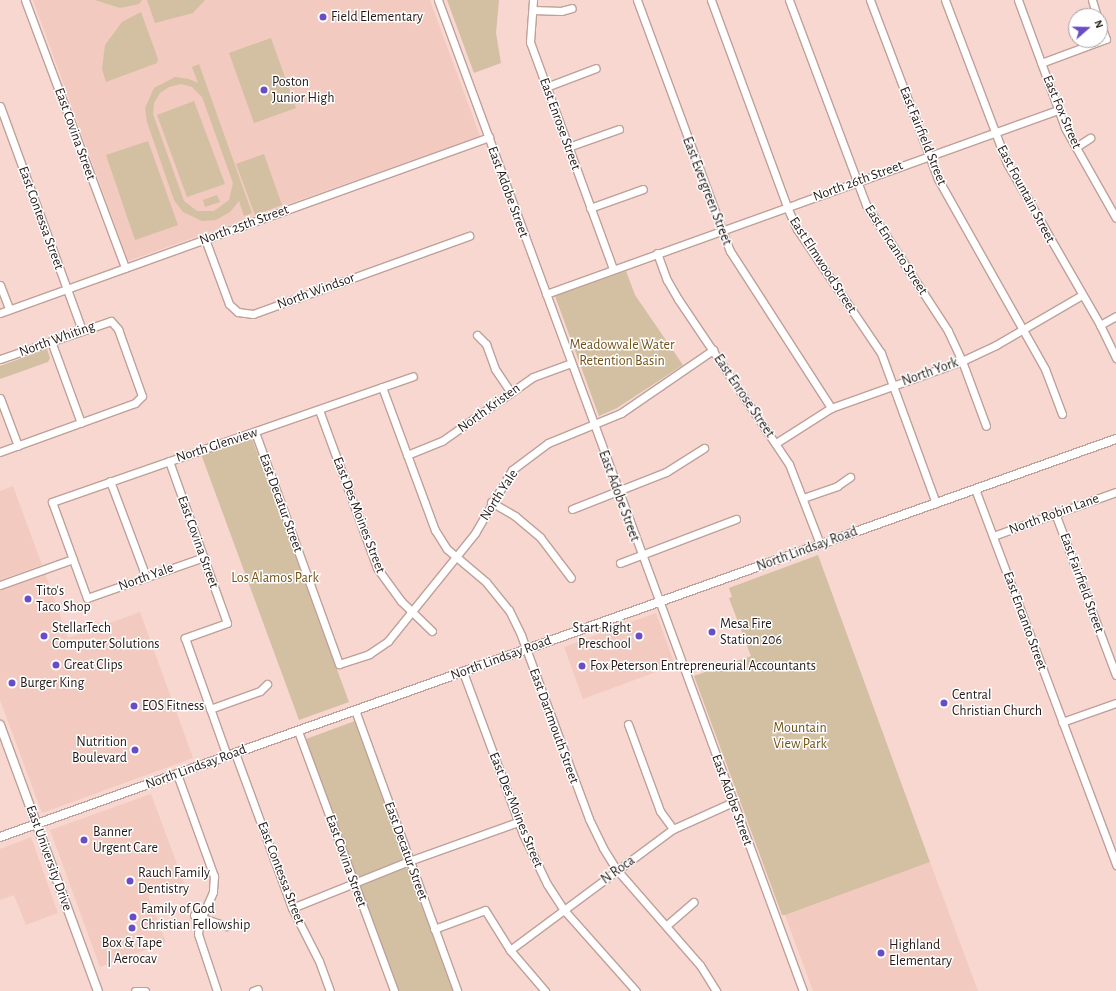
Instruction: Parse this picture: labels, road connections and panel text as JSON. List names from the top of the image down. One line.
{"streets":{"main road":["North Lindsay Road","East University Drive"],"street":["East Fox Street","East Enrose Street","East Covina Street","East Fairfield Street","North 26th Street","East Evergreen Street","East Adobe Street","East Fountain Street","East Contessa Street","North 25th Street","East Encanto Street","East Elmwood Street","North Windsor","North Whiting","North York","North Kristen","North Glenview","North Yale","East Decatur Street","North Robin Lane","East Des Moines Street","East Dartmouth Street","N Roca"]},"crossings":[["East Fox Street","North 26th Street"],["East Enrose Street","North 26th Street"],["East Enrose Street","North York"],["East Enrose Street","North Yale"],["East Enrose Street","North Lindsay Road"],["East Covina Street","East Contessa Street"],["East Covina Street","North 25th Street"],["East Covina Street","North Glenview"],["East Covina Street","North Yale"],["East Covina Street","North Lindsay Road"],["East Fairfield Street","North 26th Street"],["East Fairfield Street","North York"],["East Fairfield Street","North Robin Lane"],["North 26th Street","East Evergreen Street"],["North 26th Street","East Adobe Street"],["North 26th Street","East Fountain Street"],["North 26th Street","East Encanto Street"],["North 26th Street","East Elmwood Street"],["East Evergreen Street","North York"],["East Adobe Street","North 25th Street"],["East Adobe Street","North Kristen"],["East Adobe Street","North Yale"],["East Adobe Street","North Lindsay Road"],["East Adobe Street","N Roca"],["East Fountain Street","North York"],["East Contessa Street","North 25th Street"],["East Contessa Street","North Whiting"],["East Contessa Street","North Lindsay Road"],["North 25th Street","North Windsor"],["East Encanto Street","North York"],["East Encanto Street","North Robin Lane"],["East Encanto Street","North Lindsay Road"],["East Elmwood Street","North York"],["East Elmwood Street","North Lindsay Road"],["North Kristen","East Dartmouth Street"],["North Glenview","North Yale"],["North Glenview","East Decatur Street"],["North Glenview","East Des Moines Street"],["North Glenview","East Dartmouth Street"],["North Yale","East Decatur Street"],["North Yale","East Des Moines Street"],["North Yale","East Dartmouth Street"],["East Decatur Street","North Lindsay Road"],["East Des Moines Street","North Lindsay Road"],["East Des Moines Street","N Roca"],["North Lindsay Road","East Dartmouth Street"],["North Lindsay Road","East University Drive"],["East Dartmouth Street","N Roca"]],"parks":["Meadowvale Water Retention Basin","Los Alamos Park","Mountain View Park"],"places":["Field Elementary","Poston Junior High","Tito's Taco Shop","Mesa Fire Station 206","StellarTech Computer Solutions","Start Right Preschool","Great Clips","Fox Peterson Entrepreneurial Accountants","Burger King","Central Christian Church","EOS Fitness","Nutrition Boulevard","Banner Urgent Care","Rauch Family Dentistry","Family of God Christian Fellowship","Box & Tape | Aerocav","Highland Elementary"],"north":"right"}
